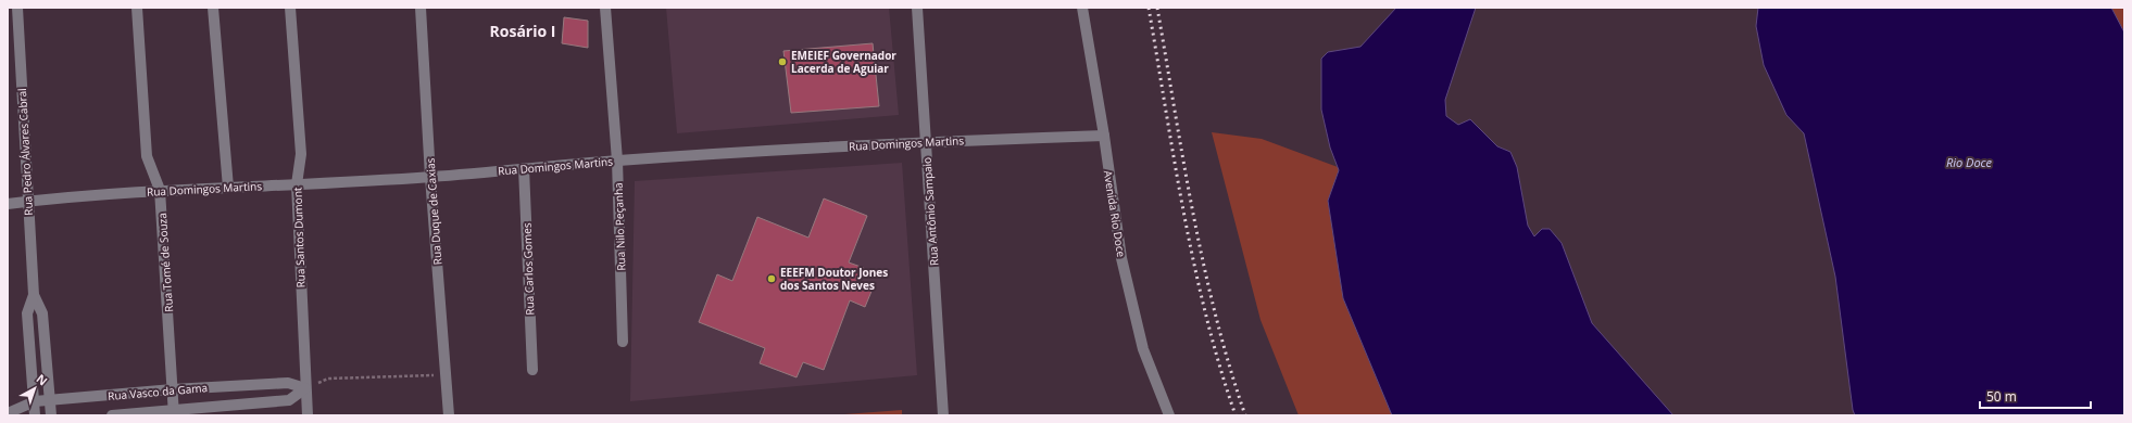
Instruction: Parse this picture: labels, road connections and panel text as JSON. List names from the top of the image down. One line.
{"streets":{"street":["Rua Domingos Martins","Rua Pedro Álvares Cabral","Rua Duque de Caxias","Rua Antônio Sampaio","Avenida Rio Doce","Rua Nilo Peçanha","Rua Santos Dumont","Rua Tomé de Souza","Rua Carlos Gomes","Rua Vasco da Gama"]},"crossings":[["Rua Domingos Martins","Rua Pedro Álvares Cabral"],["Rua Domingos Martins","Rua Duque de Caxias"],["Rua Domingos Martins","Rua Antônio Sampaio"],["Rua Domingos Martins","Avenida Rio Doce"],["Rua Domingos Martins","Rua Nilo Peçanha"],["Rua Domingos Martins","Rua Santos Dumont"],["Rua Domingos Martins","Rua Tomé de Souza"],["Rua Domingos Martins","Rua Carlos Gomes"],["Rua Pedro Álvares Cabral","Rua Vasco da Gama"],["Rua Santos Dumont","Rua Vasco da Gama"],["Rua Tomé de Souza","Rua Vasco da Gama"]],"districts":["Rosário I"],"water":["Rio Doce"],"places":["EMEIEF Governador Lacerda de Aguiar","EEEFM Doutor Jones dos Santos Neves"],"scale_bar":"50 m","north":"top right"}
